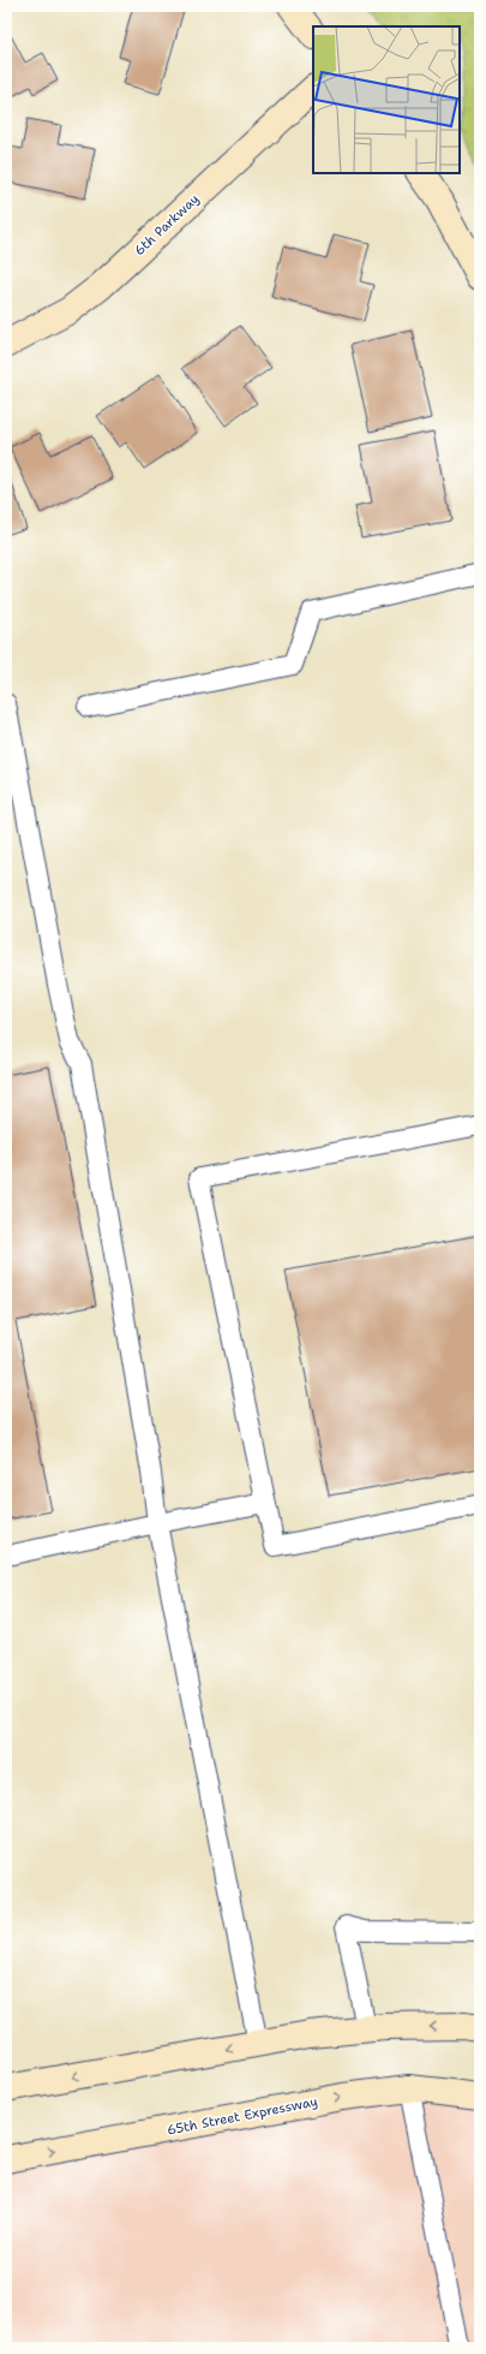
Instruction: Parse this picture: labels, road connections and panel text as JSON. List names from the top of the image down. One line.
{"streets":{"main road":["6th Parkway","65th Street Expressway"]}}
